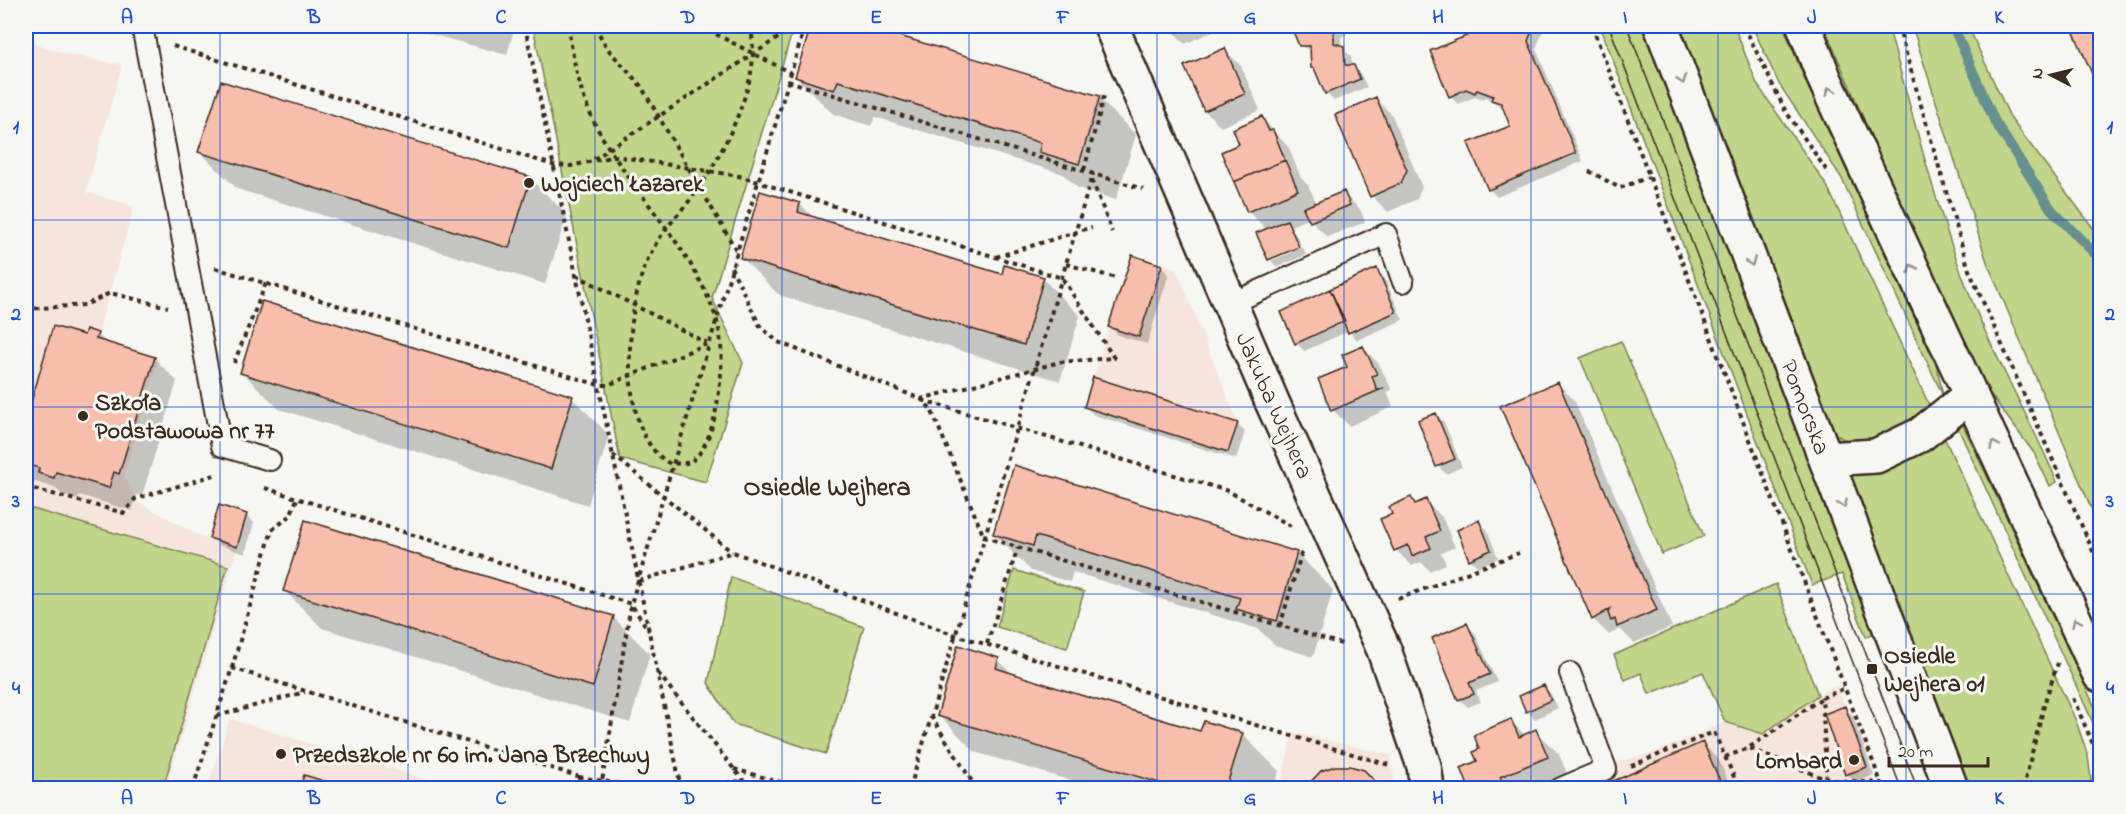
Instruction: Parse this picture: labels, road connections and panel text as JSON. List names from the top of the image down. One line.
{"streets":{"street":["Jakuba Wejhera","Pomorska"]},"districts":["Osiedle Wejhera"],"places":{"other":["Wojciech Łazarek","Szkoła Podstawowa nr 77","Przedszkole nr 60 im. Jana Brzechwy","Lombard"],"transit":["Osiedle Wejhera 01"]},"scale_bar":"20 m","north":"left","grid":{"columns":["A","B","C","D","E","F","G","H","I","J","K"],"rows":["1","2","3","4"]}}
